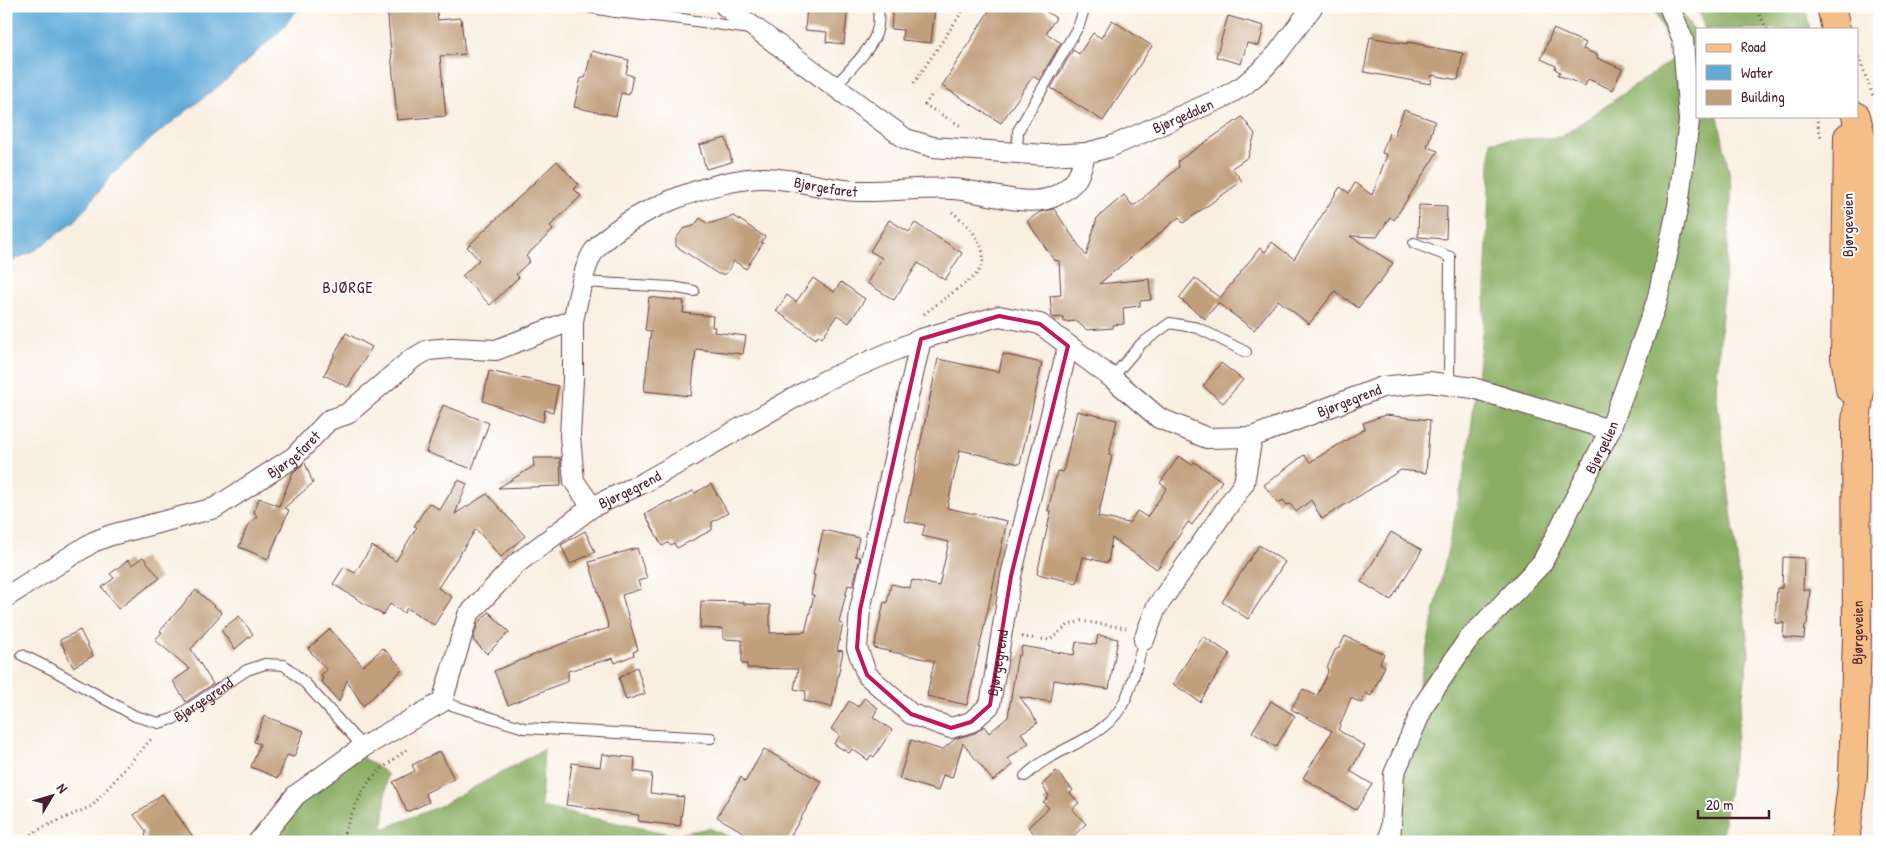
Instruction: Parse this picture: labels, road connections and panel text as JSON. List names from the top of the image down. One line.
{"streets":{"main road":["Bjørgeveien"],"street":["Bjørgedalen","Bjørgefaret","Bjørgegrend","Bjørgelien"]},"crossings":[["Bjørgedalen","Bjørgefaret"],["Bjørgefaret","Bjørgegrend"],["Bjørgegrend","Bjørgelien"]],"districts":["BJØRGE"],"legend":["Road","Water","Building"],"scale_bar":"20 m","north":"top right"}
